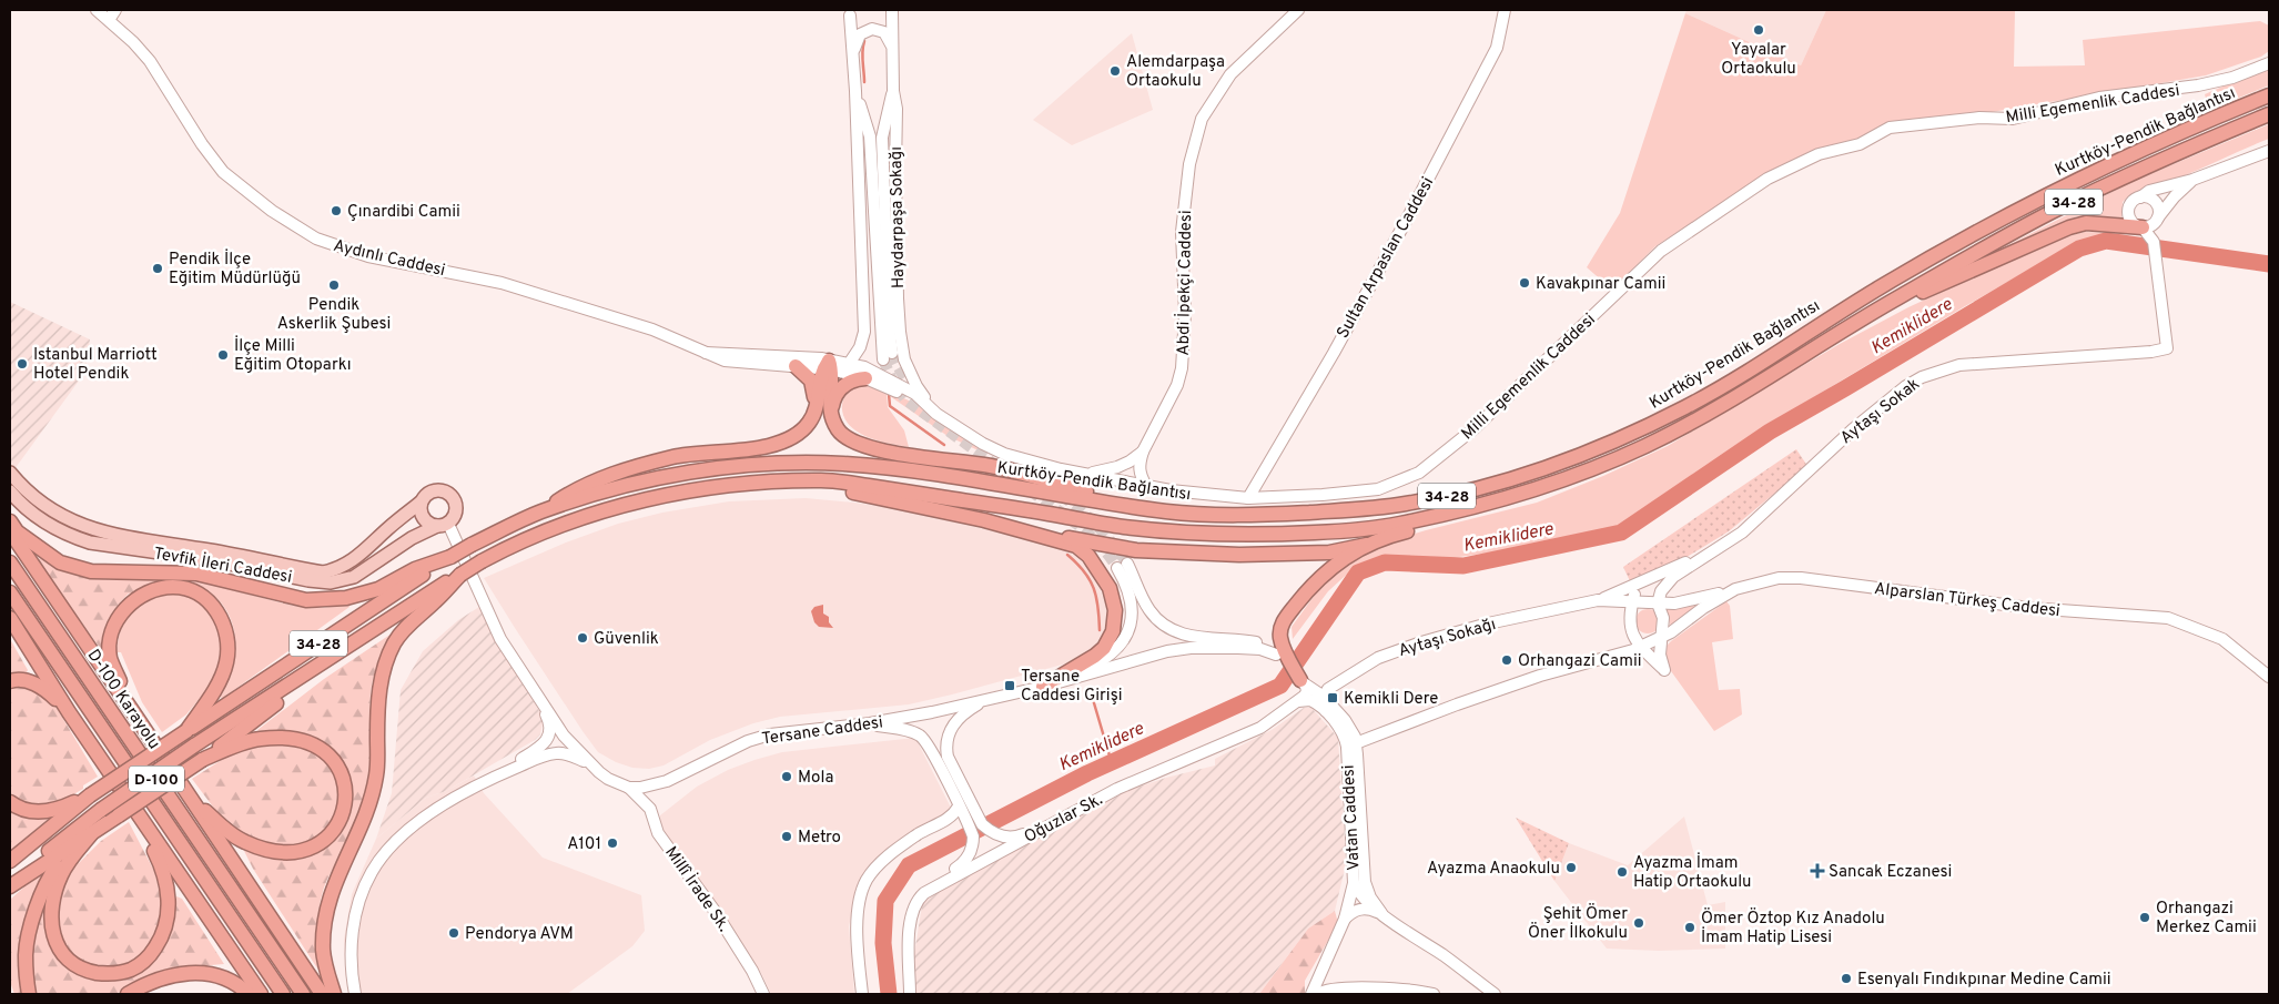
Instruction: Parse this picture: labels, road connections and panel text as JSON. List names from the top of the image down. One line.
{"streets":{"highway":["Kurtköy-Pendik Bağlantısı","34-28","D-100 Karayolu","D-100"],"main road":["Tevfik İleri Caddesi"],"street":["Milli Egemenlik Caddesi","Haydarpaşa Sokağı","Aydınlı Caddesi","Sultan Arpaslan Caddesi","Abdi İpekçi Caddesi","Aytaşı Sokak","Alparslan Türkeş Caddesi","Aytaşı Sokağı","Tersane Caddesi","Oğuzlar Sk.","Vatan Caddesi","Millî İrade Sk."]},"crossings":[["Milli Egemenlik Caddesi","Aydınlı Caddesi"],["Kurtköy-Pendik Bağlantısı","34-28"],["Haydarpaşa Sokağı","Aydınlı Caddesi"],["Aydınlı Caddesi","Sultan Arpaslan Caddesi"],["Tersane Caddesi","Millî İrade Sk."],["Oğuzlar Sk.","Vatan Caddesi"]],"water":["Kemiklidere"],"places":{"other":["Yayalar Ortaokulu","Alemdarpaşa Ortaokulu","Çınardibi Camii","Pendik İlçe Eğitim Müdürlüğü","Kavakpınar Camii","Pendik Askerlik Şubesi","İlçe Milli Eğitim Otoparkı","Istanbul Marriott Hotel Pendik","Güvenlik","Orhangazi Camii","Mola","Metro","A101","Ayazma Anaokulu","Ayazma İmam Hatip Ortaokulu","Orhangazi Merkez Camii","Şehit Ömer Öner İlkokulu","Ömer Öztop Kız Anadolu İmam Hatip Lisesi","Pendorya AVM","Esenyalı Fındıkpınar Medine Camii"],"transit":["Tersane Caddesi Girişi","Kemikli Dere"],"health":["Sancak Eczanesi"]}}
